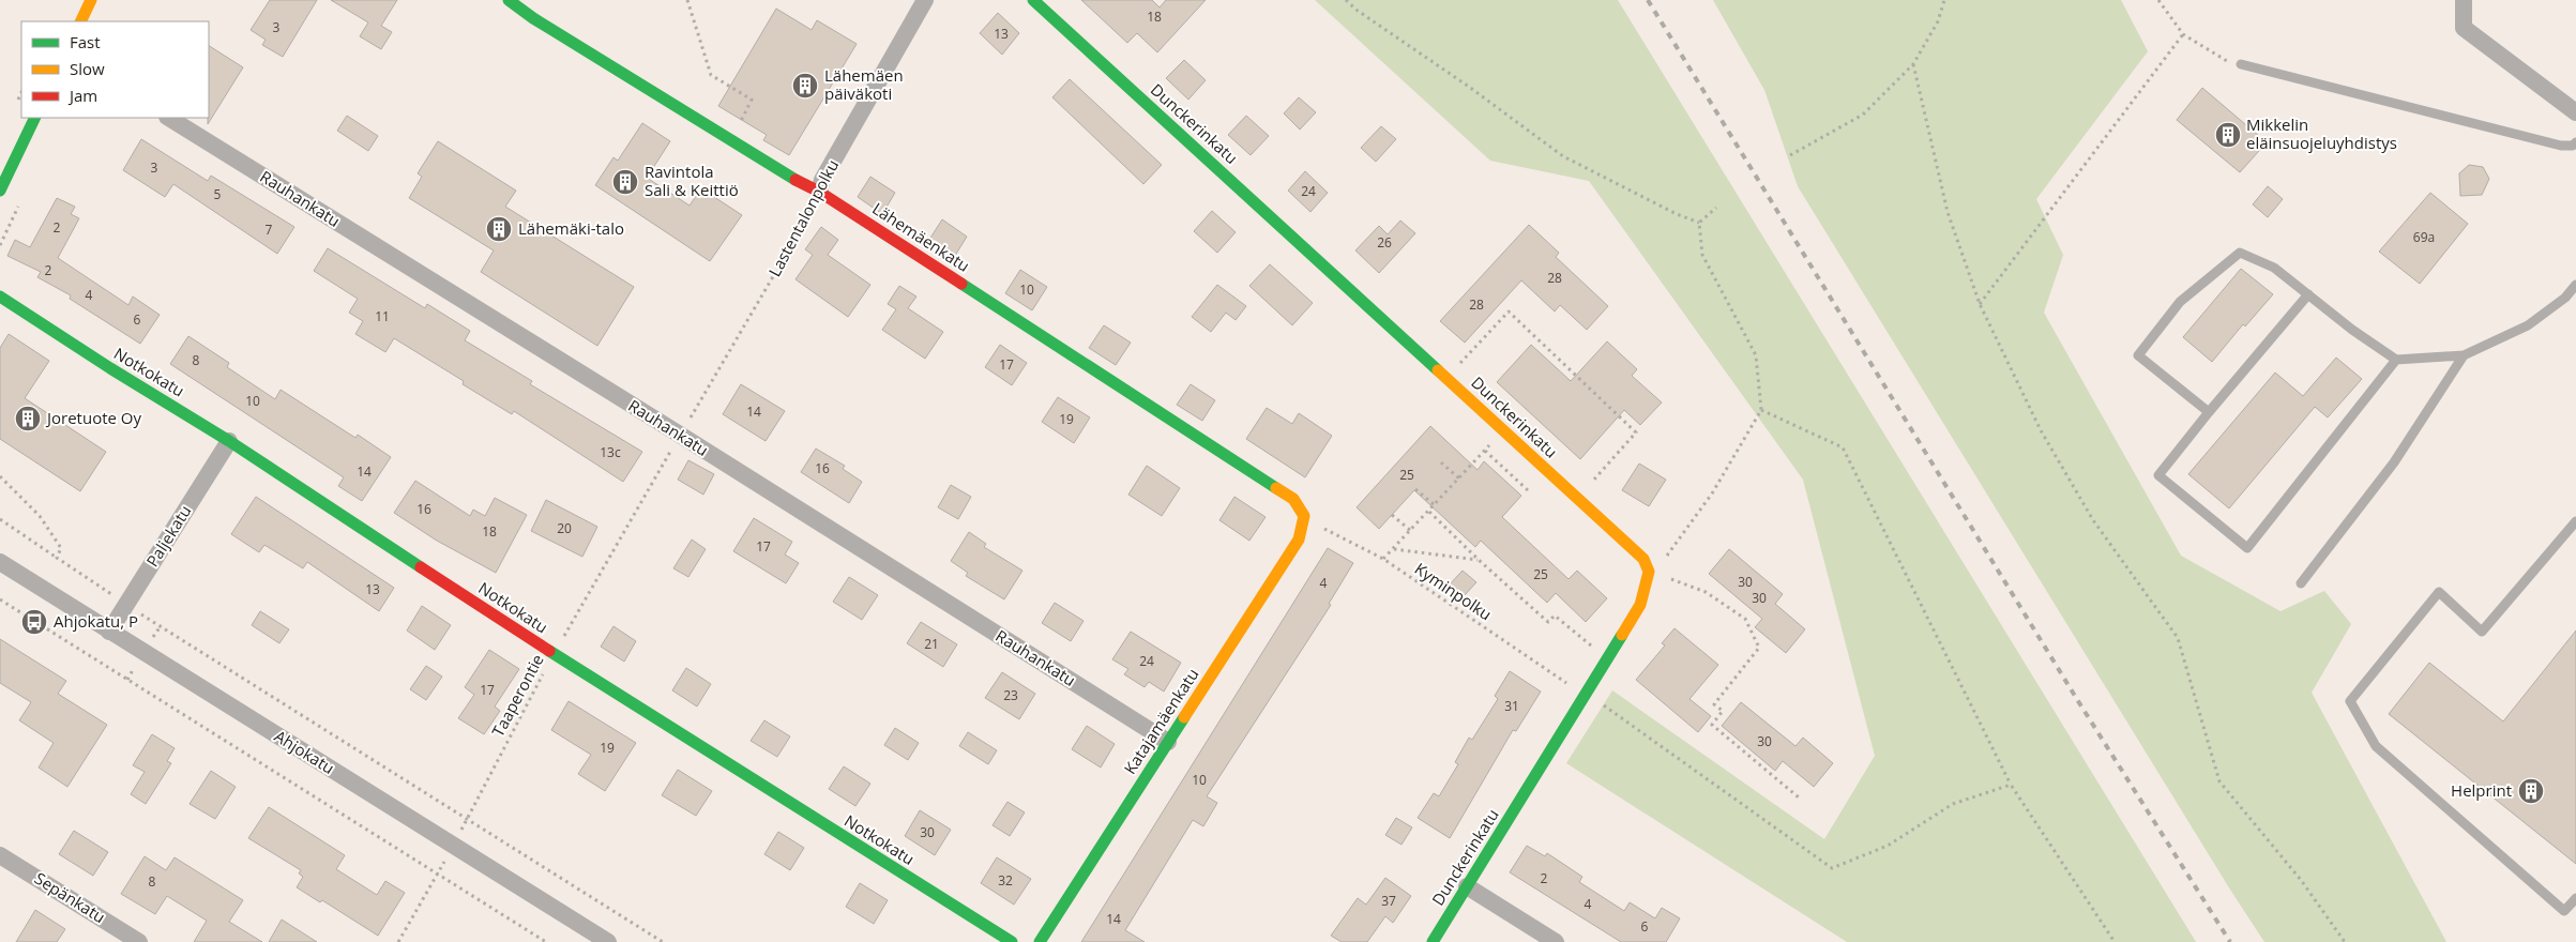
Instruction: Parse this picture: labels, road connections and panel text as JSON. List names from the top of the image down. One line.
{"streets":{"street":["Dunckerinkatu","Rauhankatu","Lastentalonpolku","Lähemäenkatu","Notkokatu","Paljekatu","Katajamäenkatu","Ahjokatu","Sepänkatu"],"path":["Kyminpolku","Taaperontie"]},"crossings":[["Dunckerinkatu","Kyminpolku"],["Rauhankatu","Lastentalonpolku"],["Rauhankatu","Taaperontie"],["Rauhankatu","Katajamäenkatu"],["Lastentalonpolku","Lähemäenkatu"],["Lastentalonpolku","Taaperontie"],["Lähemäenkatu","Kyminpolku"],["Lähemäenkatu","Katajamäenkatu"],["Notkokatu","Paljekatu"],["Notkokatu","Taaperontie"],["Paljekatu","Ahjokatu"],["Kyminpolku","Katajamäenkatu"],["Taaperontie","Ahjokatu"]],"places":{"building":["Lähemäen päiväkoti","Mikkelin eläinsuojeluyhdistys","Ravintola Sali & Keittiö","Lähemäki-talo","Joretuote Oy","Helprint"],"bus stop":["Ahjokatu, P"]},"house_numbers":["18","3","13","3","24","5","2","7","69a","26","2","28","10","4","28","11","6","8","17","10","14","19","13c","16","14","25","16","20","18","17","25","30","4","13","30","21","24","17","23","31","30","19","10","30","2","32","8","37","4","14","6"],"legend":["Fast","Slow","Jam"]}
